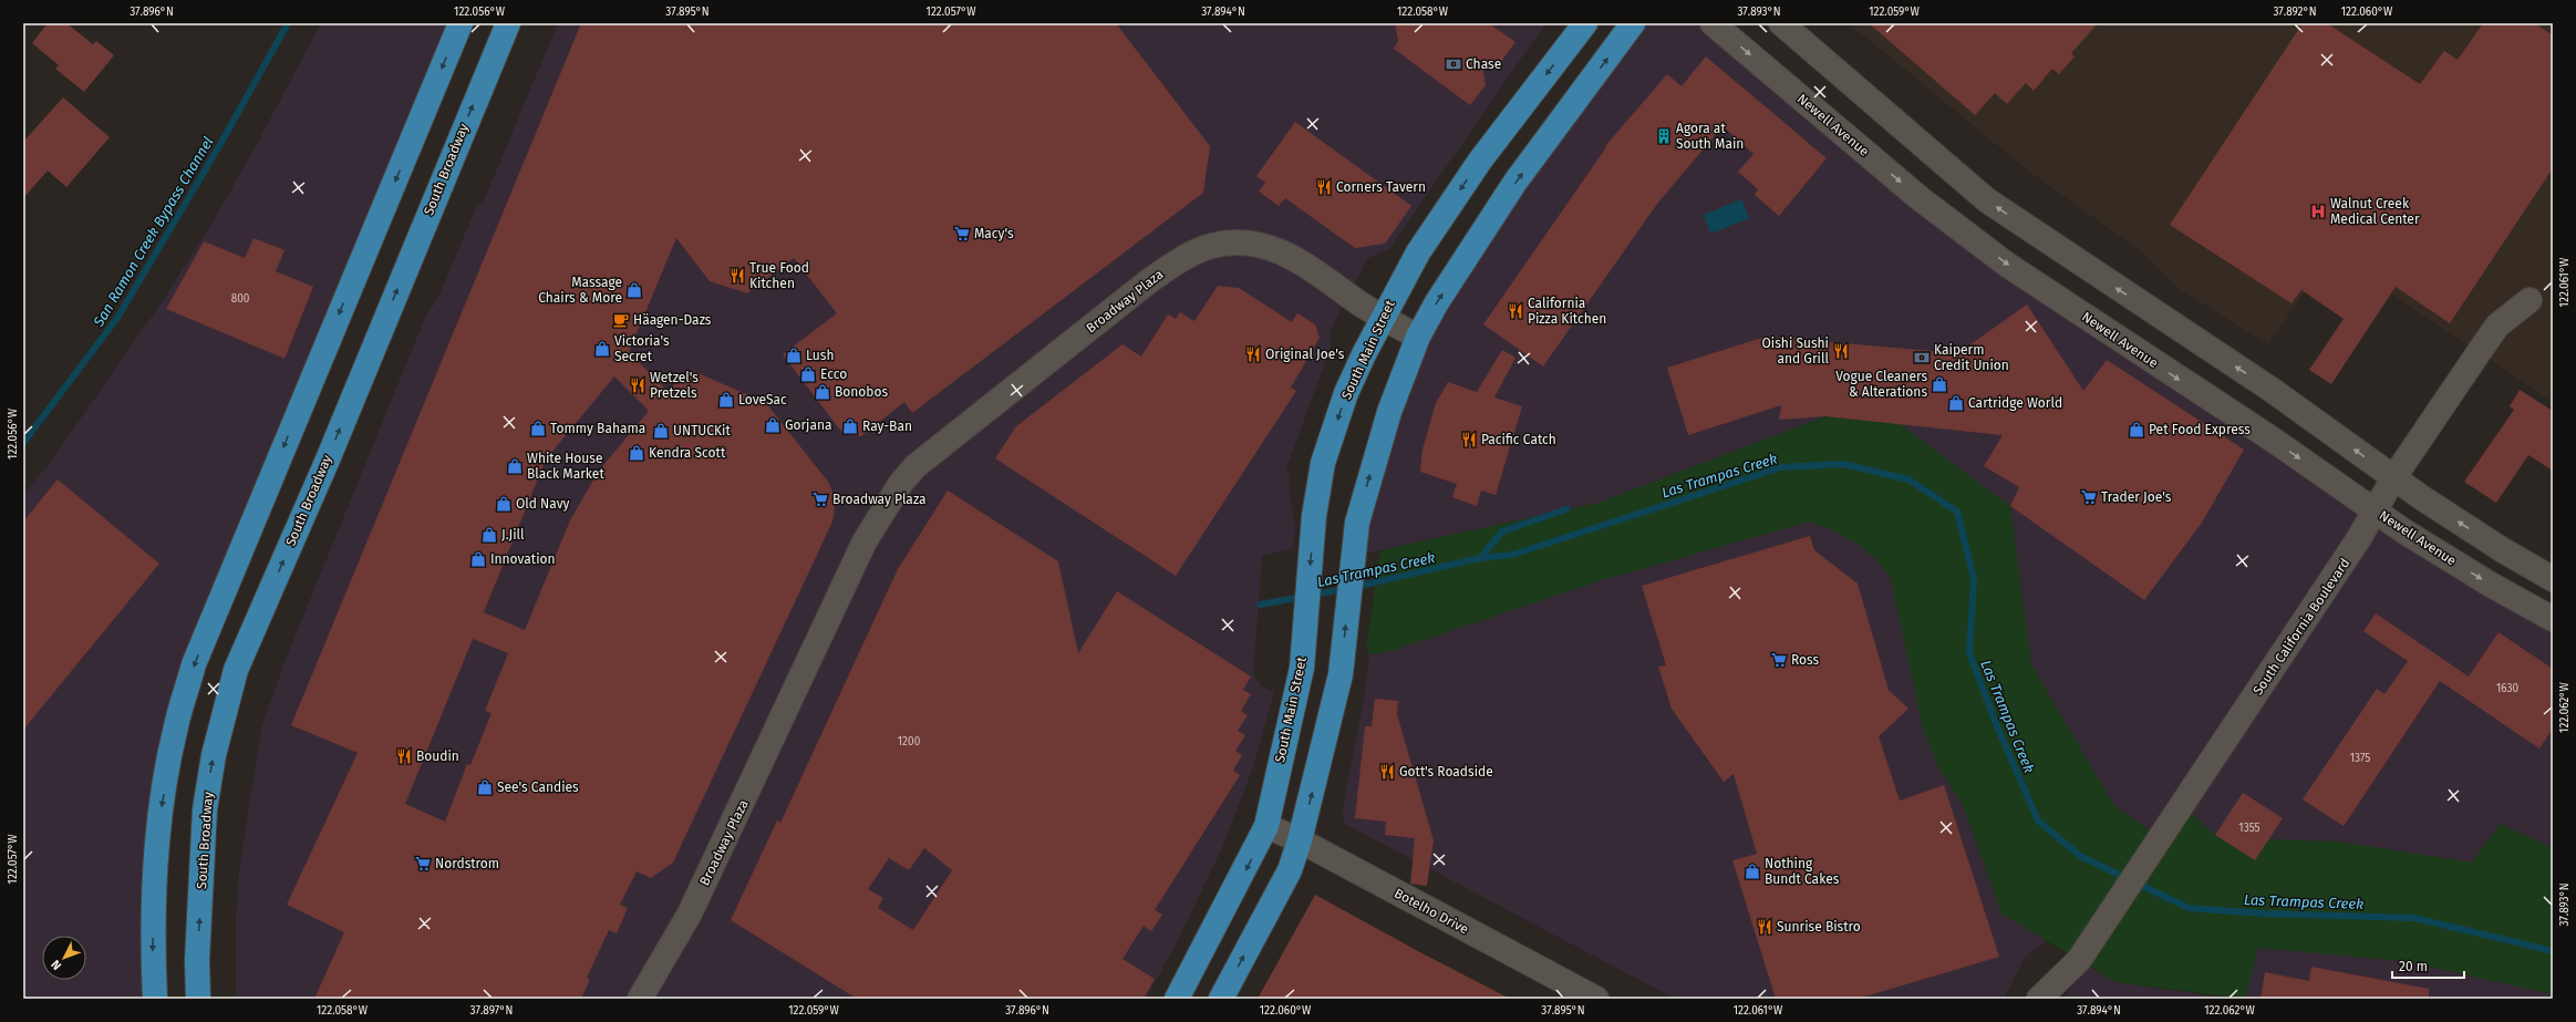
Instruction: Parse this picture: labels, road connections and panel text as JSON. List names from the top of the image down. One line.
{"streets":{"main road":["South Broadway","South Main Street"],"street":["Newell Avenue","Broadway Plaza","South California Boulevard","Botelho Drive"]},"crossings":[["Newell Avenue","South California Boulevard"],["Broadway Plaza","South Main Street"],["South Main Street","Botelho Drive"]],"water":["San Ramon Creek Bypass Channel","Las Trampas Creek"],"places":{"bank":["Chase","Kaiperm Credit Union"],"building":["Agora at South Main"],"restaurant":["Corners Tavern","True Food Kitchen","California Pizza Kitchen","Oishi Sushi and Grill","Original Joe's","Wetzel's Pretzels","Pacific Catch","Boudin","Gott's Roadside","Sunrise Bistro"],"hospital":["Walnut Creek Medical Center"],"supermarket":["Macy's","Trader Joe's","Broadway Plaza","Ross","Nordstrom"],"shop":["Massage Chairs & More","Victoria's Secret","Lush","Ecco","Vogue Cleaners & Alterations","Bonobos","LoveSac","Cartridge World","Gorjana","Ray-Ban","Tommy Bahama","Pet Food Express","UNTUCKit","Kendra Scott","White House Black Market","Old Navy","J.Jill","Innovation","See's Candies","Nothing Bundt Cakes"],"cafe":["Häagen-Dazs"]},"house_numbers":["800","1630","1200","1375","1355"],"scale_bar":"20 m","north":"bottom left","coordinates":["37.896°N","122.056°W","37.895°N","122.057°W","37.894°N","122.058°W","37.893°N","122.059°W","37.892°N","122.060°W","122.061°W","122.062°W","37.897°N"]}
